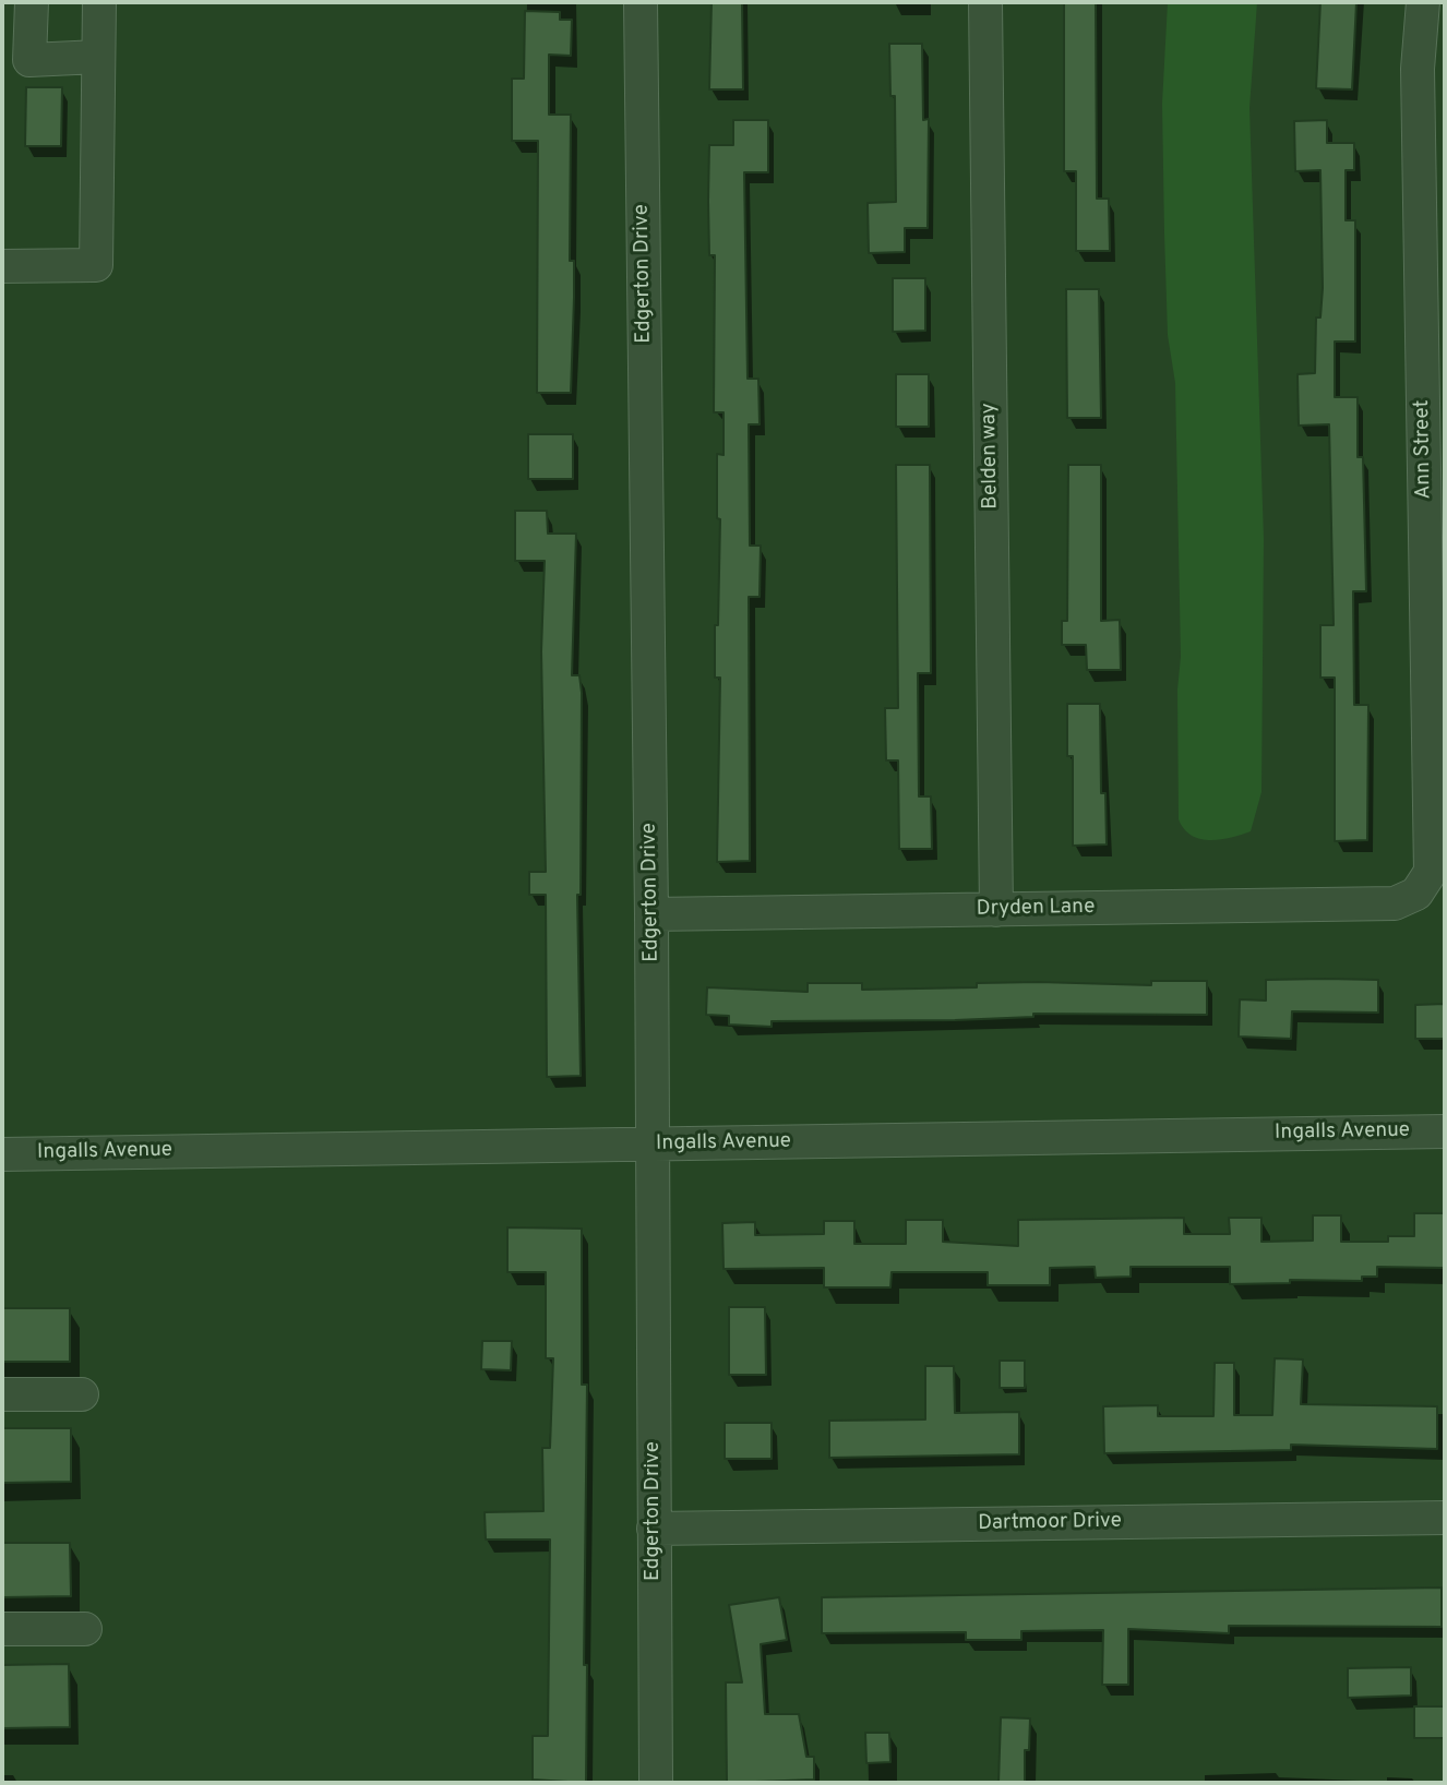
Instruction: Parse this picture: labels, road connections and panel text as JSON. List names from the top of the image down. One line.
{"streets":{"street":["Edgerton Drive","Ann Street","Belden way","Dryden Lane","Ingalls Avenue","Dartmoor Drive"]},"crossings":[["Edgerton Drive","Dryden Lane"],["Edgerton Drive","Ingalls Avenue"],["Edgerton Drive","Dartmoor Drive"],["Ann Street","Dryden Lane"],["Belden way","Dryden Lane"]]}
